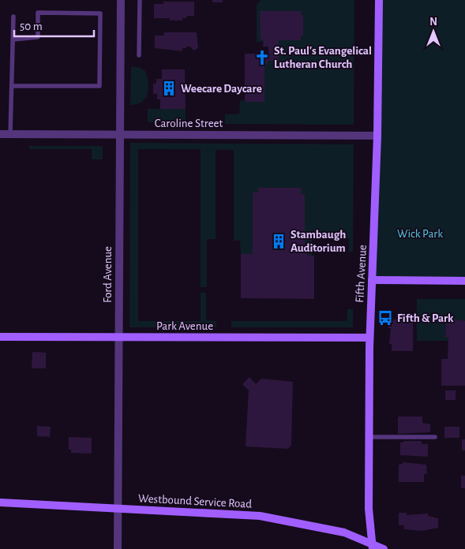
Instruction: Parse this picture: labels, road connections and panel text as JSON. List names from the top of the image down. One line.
{"streets":{"street":["Caroline Street","Fifth Avenue","Ford Avenue","Park Avenue","Westbound Service Road"]},"crossings":[["Caroline Street","Fifth Avenue"],["Caroline Street","Ford Avenue"],["Fifth Avenue","Park Avenue"],["Fifth Avenue","Westbound Service Road"],["Ford Avenue","Park Avenue"],["Ford Avenue","Westbound Service Road"]],"parks":["Wick Park"],"places":{"church":["St. Paul's Evangelical Lutheran Church"],"building":["Weecare Daycare","Stambaugh Auditorium"],"bus stop":["Fifth & Park"]},"scale_bar":"50 m","north":"top"}
